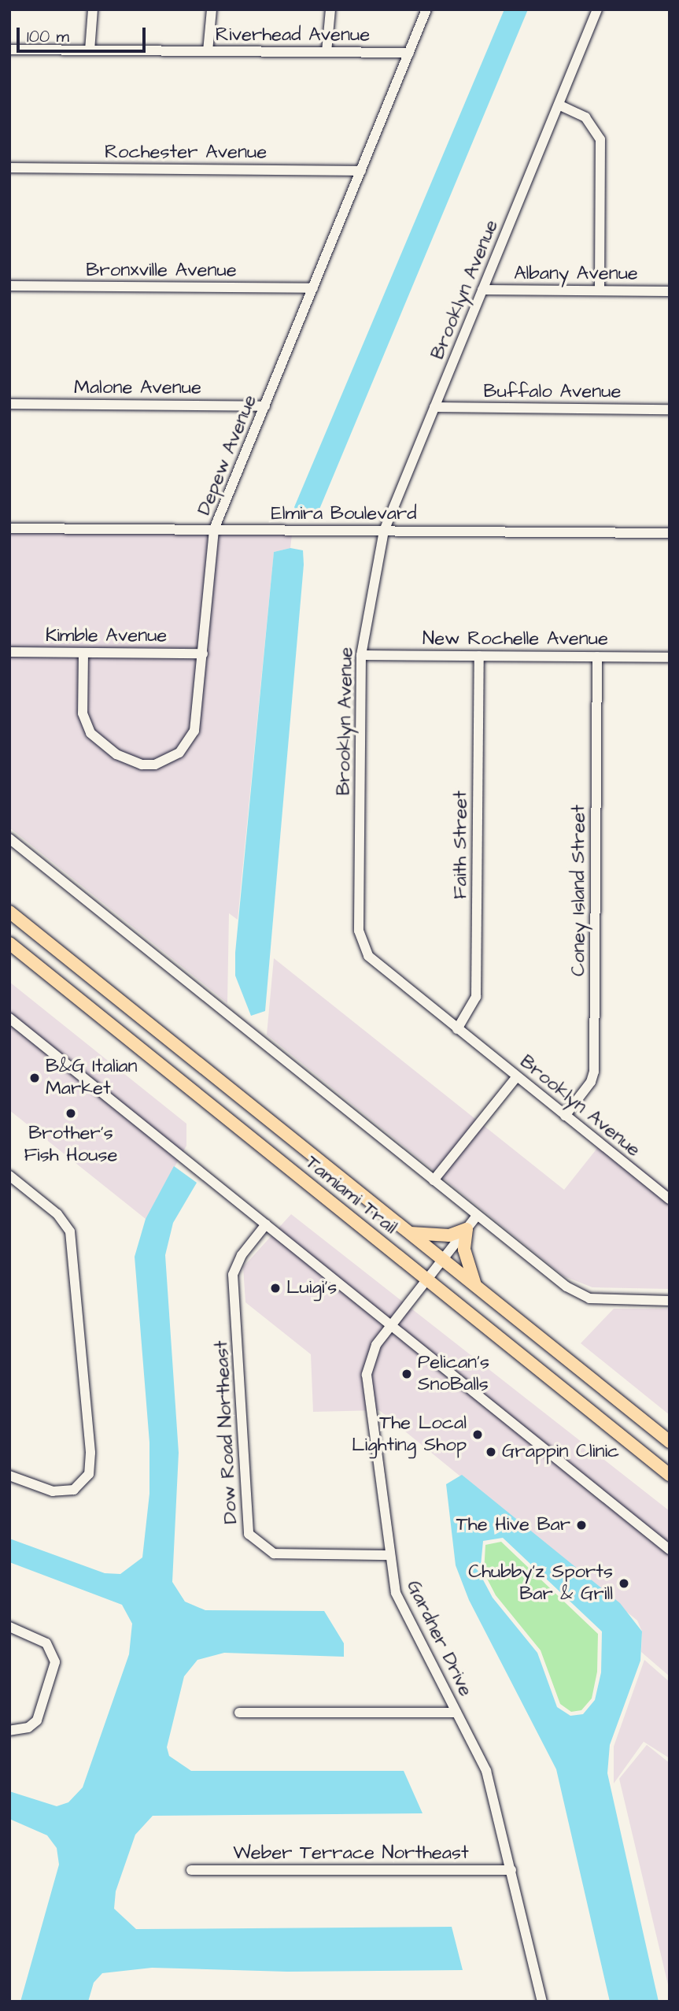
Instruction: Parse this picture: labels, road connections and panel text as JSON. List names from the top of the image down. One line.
{"streets":{"main road":["Tamiami Trail"],"street":["Riverhead Avenue","Rochester Avenue","Bronxville Avenue","Albany Avenue","Brooklyn Avenue","Malone Avenue","Buffalo Avenue","Depew Avenue","Elmira Boulevard","Kimble Avenue","New Rochelle Avenue","Faith Street","Coney Island Street","Dow Road Northeast","Gardner Drive","Weber Terrace Northeast"]},"crossings":[["Riverhead Avenue","Depew Avenue"],["Rochester Avenue","Depew Avenue"],["Bronxville Avenue","Depew Avenue"],["Albany Avenue","Brooklyn Avenue"],["Brooklyn Avenue","Buffalo Avenue"],["Brooklyn Avenue","Elmira Boulevard"],["Brooklyn Avenue","New Rochelle Avenue"],["Brooklyn Avenue","Faith Street"],["Brooklyn Avenue","Coney Island Street"],["Malone Avenue","Depew Avenue"],["Depew Avenue","Elmira Boulevard"],["Depew Avenue","Kimble Avenue"],["New Rochelle Avenue","Faith Street"],["New Rochelle Avenue","Coney Island Street"],["Tamiami Trail","Gardner Drive"],["Dow Road Northeast","Gardner Drive"],["Gardner Drive","Weber Terrace Northeast"]],"places":["B&G Italian Market","Brother's Fish House","Luigi's","Pelican's SnoBalls","The Local Lighting Shop","Grappin Clinic","The Hive Bar","Chubby'z Sports Bar & Grill"],"scale_bar":"100 m"}
